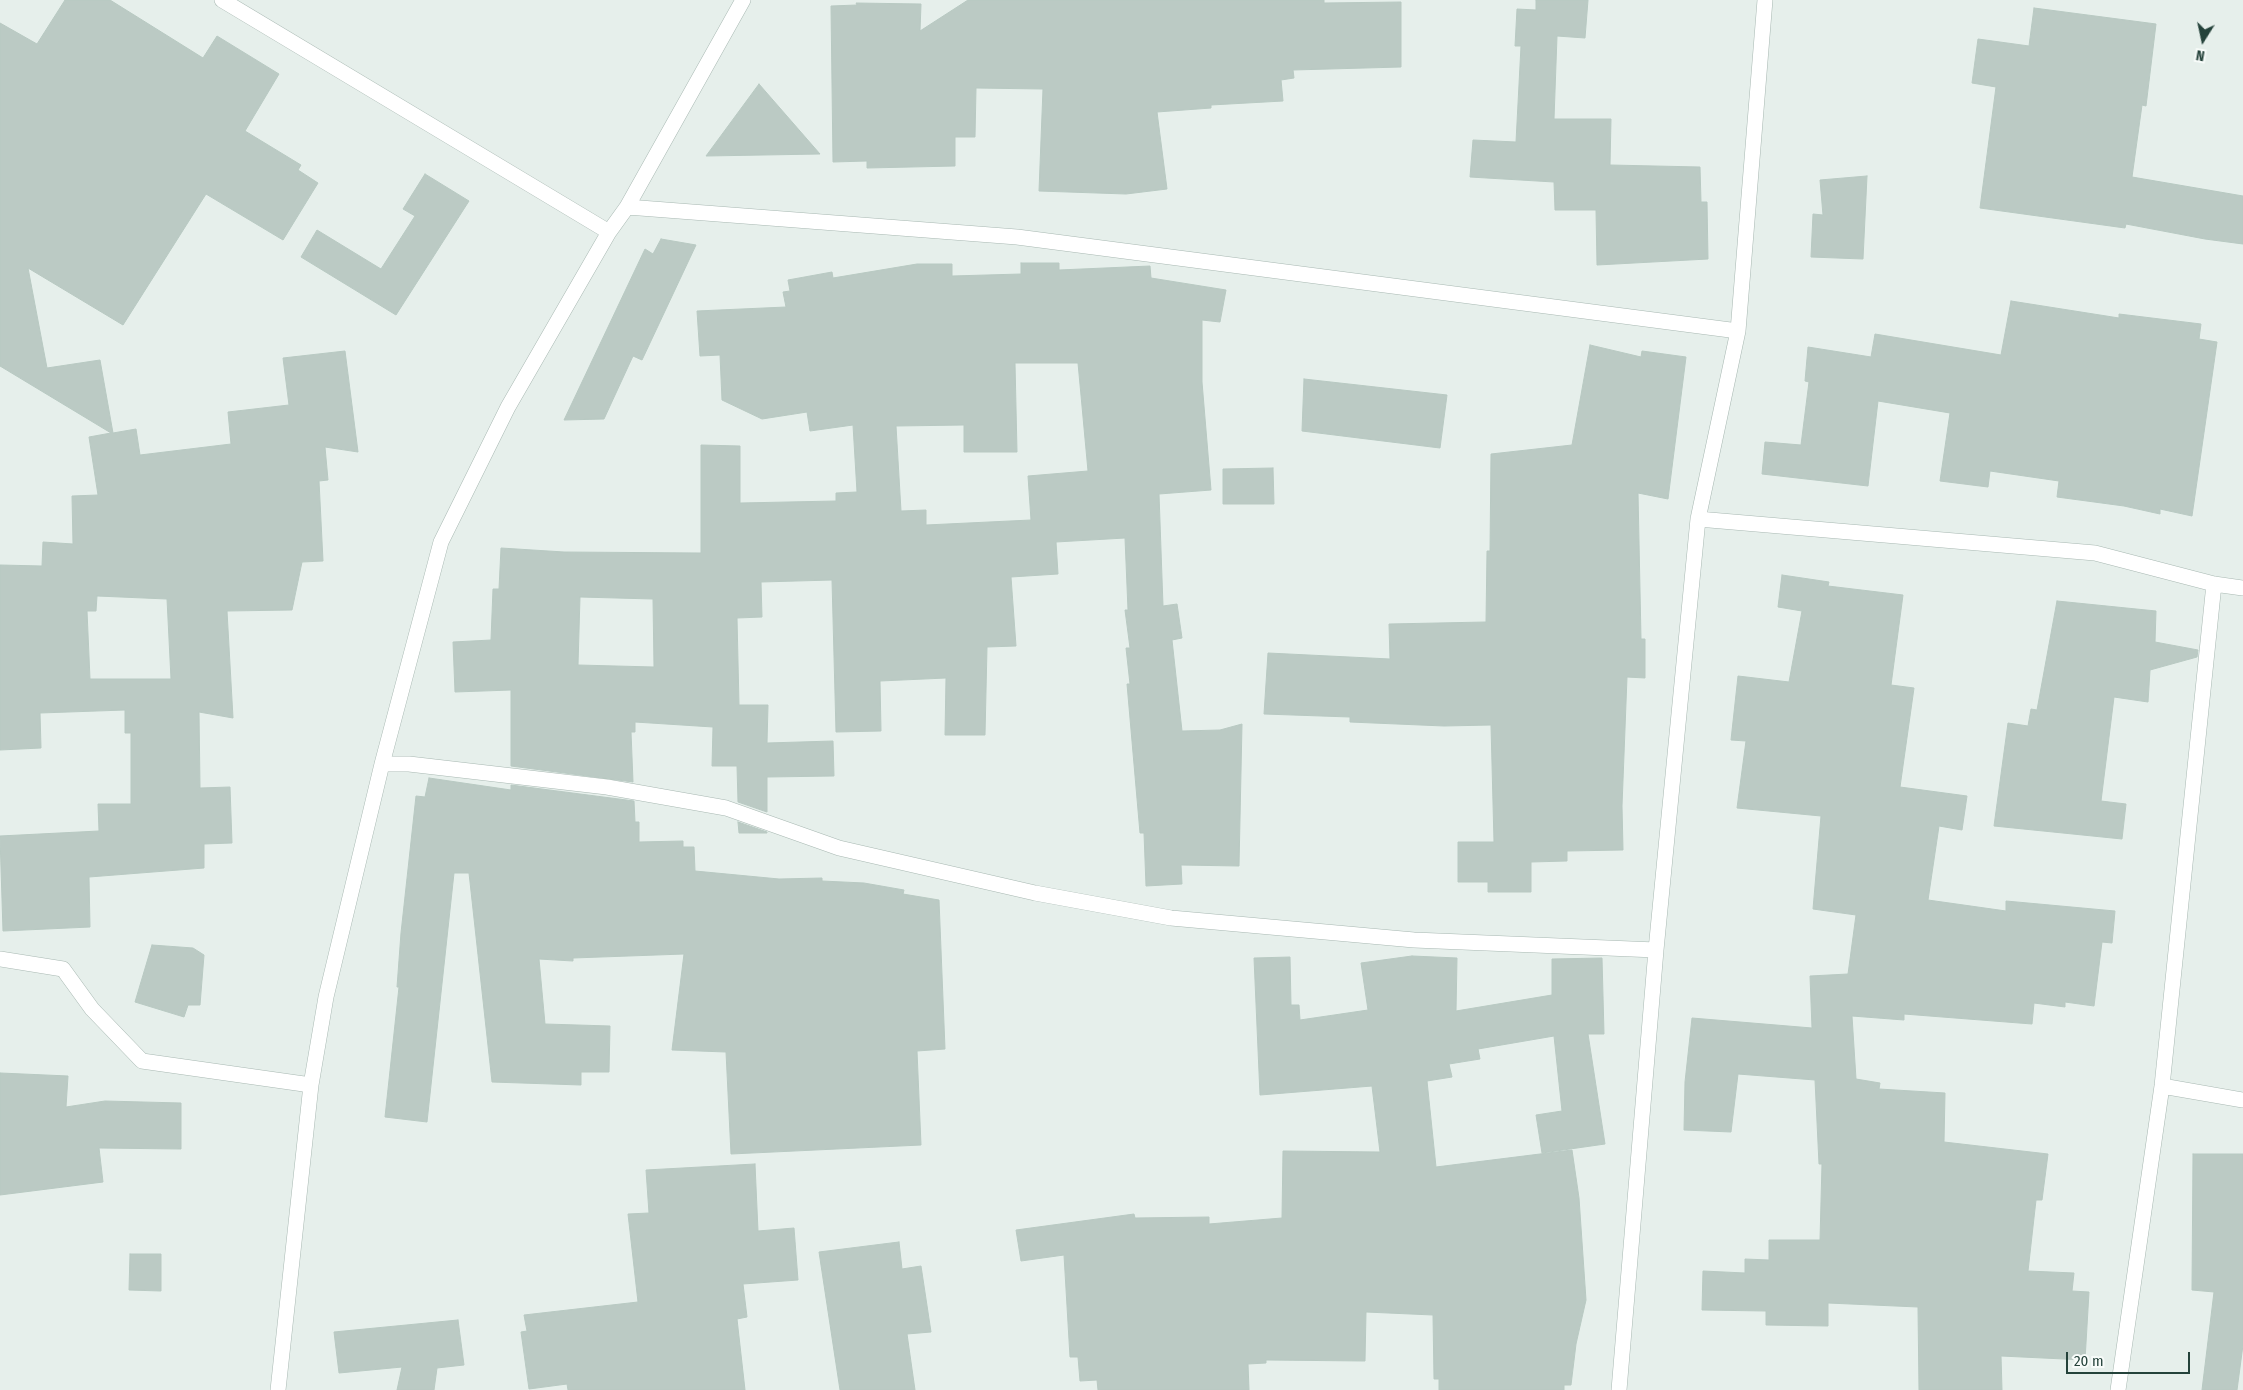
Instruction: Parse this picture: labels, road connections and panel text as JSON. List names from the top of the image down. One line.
{"scale_bar":"20 m","north":"bottom"}
